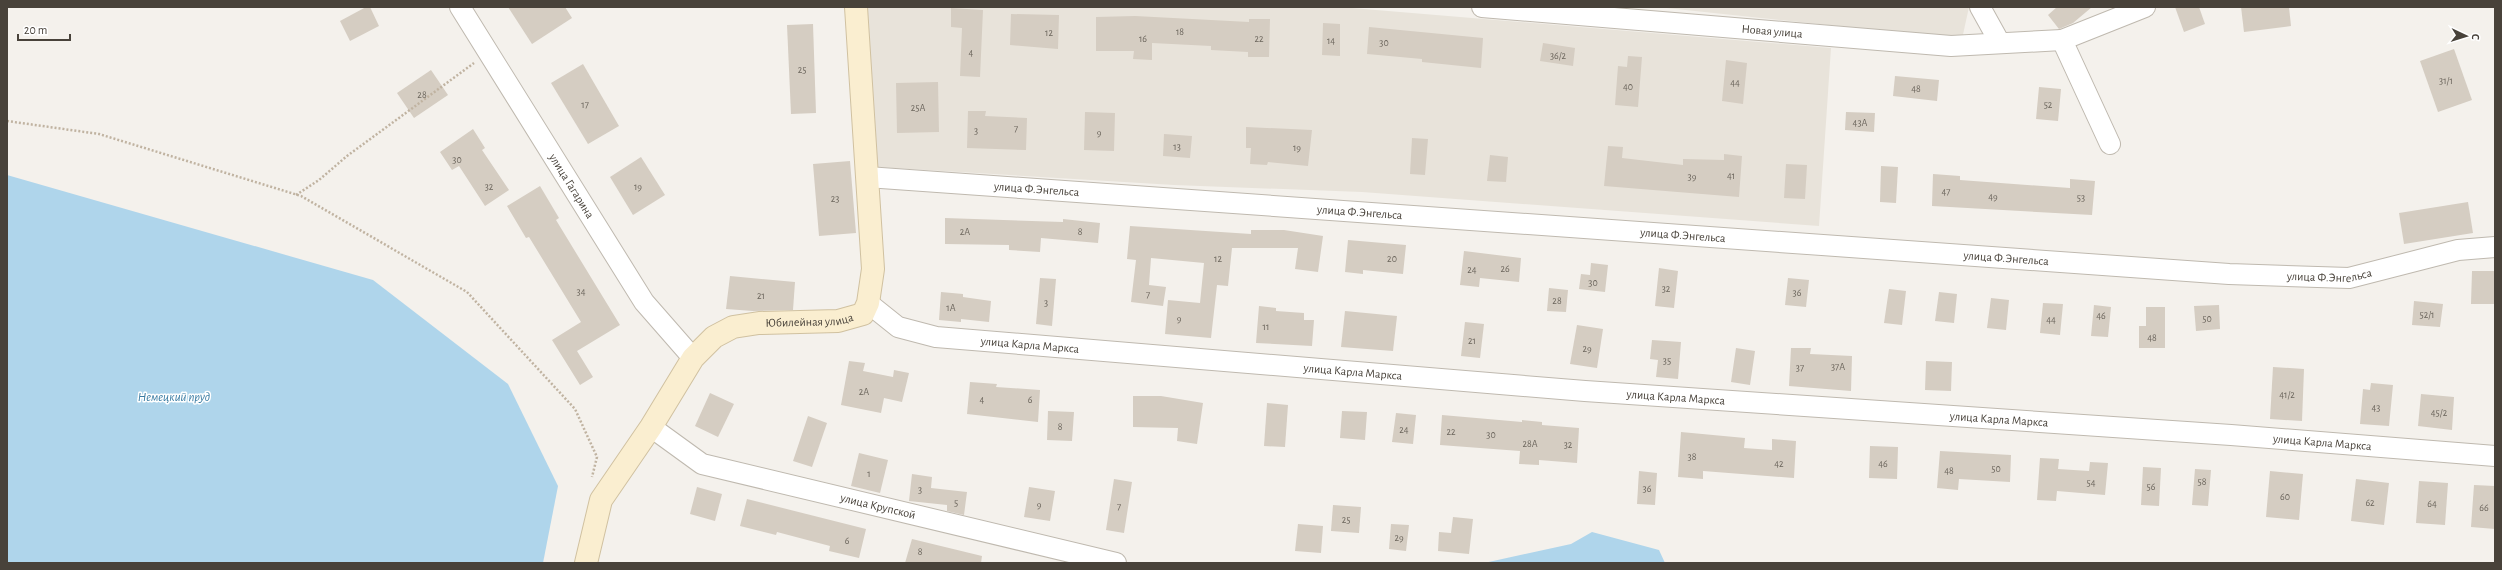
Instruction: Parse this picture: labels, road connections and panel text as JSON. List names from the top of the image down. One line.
{"streets":{"street":["Новая улица","улица Гагарина","улица Ф.Энгельса","Юбилейная улица","улица Карла Маркса","улица Крупской"]},"crossings":[["улица Гагарина","Юбилейная улица"],["улица Ф.Энгельса","Юбилейная улица"],["Юбилейная улица","улица Карла Маркса"],["Юбилейная улица","улица Крупской"]],"water":["Немецкий пруд"],"house_numbers":["18","12","16","22","14","30","4","36/2","25","31/1","44","40","48","28","17","52","25А","43А","7","3","9","13","19","30","41","39","32","19","47","49","53","23","2А","8","12","20","26","24","30","32","34","36","7","21","28","3","1А","52/1","46","9","50","44","11","48","21","29","35","37А","37","2А","41/2","4","6","43","45/2","8","24","22","30","28А","32","38","42","46","50","48","1","58","54","56","36","3","60","5","62","64","9","7","66","25","29","6","8"],"scale_bar":"20 m","north":"right"}
